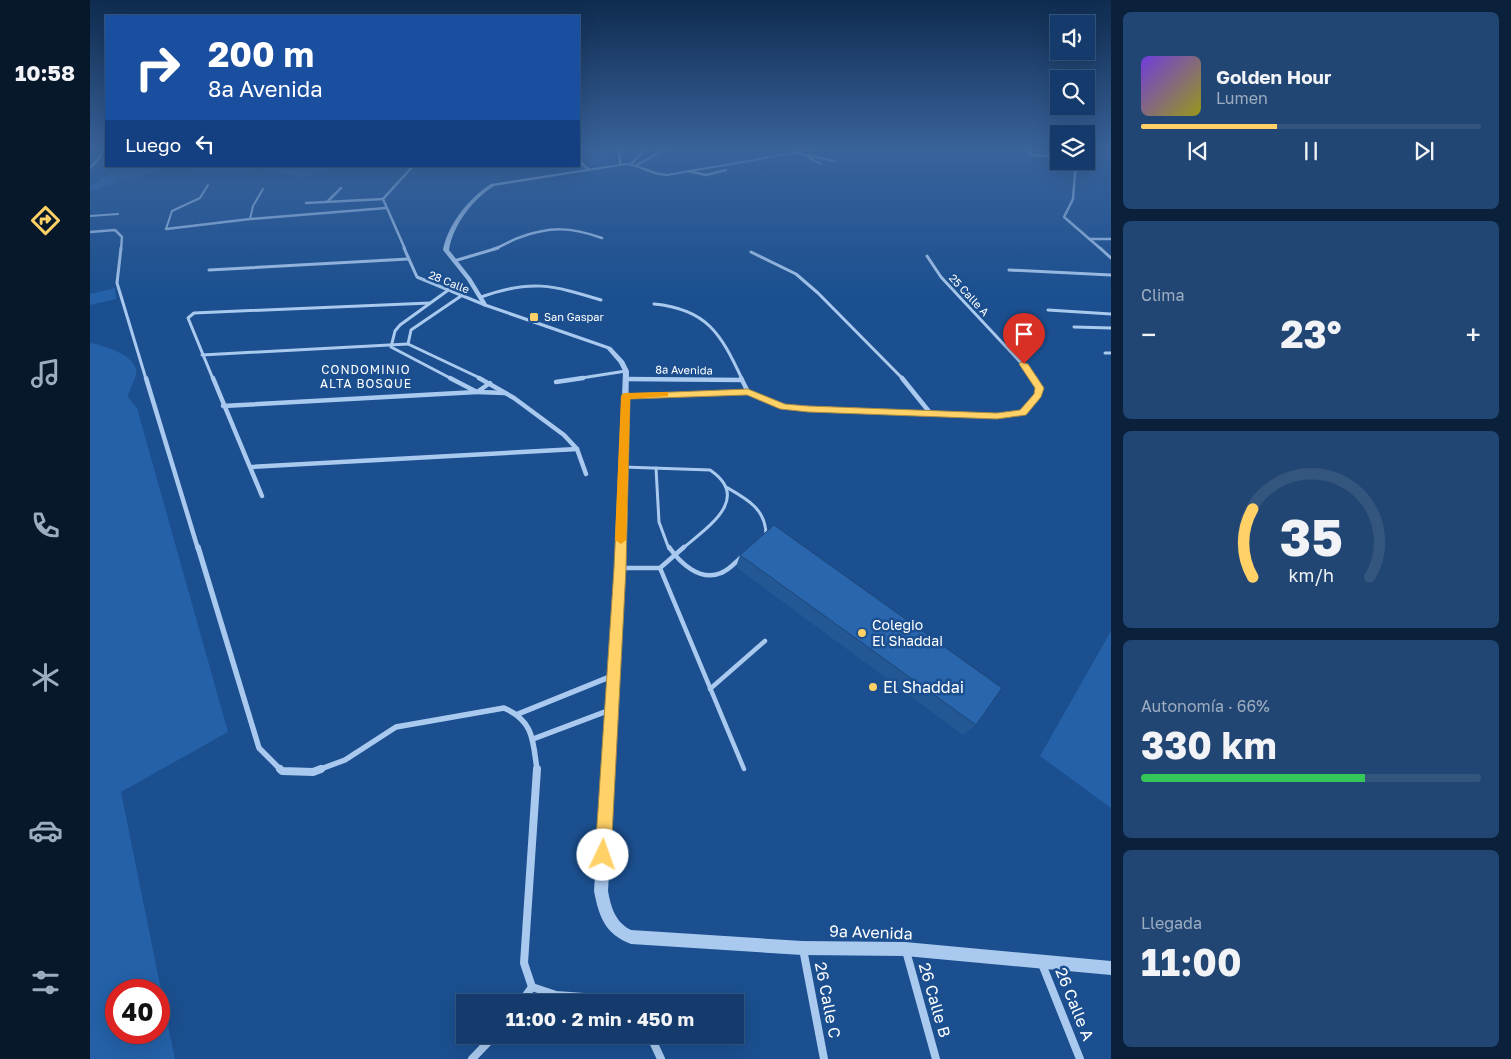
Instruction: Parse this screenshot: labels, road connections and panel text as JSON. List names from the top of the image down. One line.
{"streets":{"street":["28 Calle","25 Calle A","8a Avenida","9a Avenida","26 Calle C","26 Calle B","26 Calle A"]},"crossings":[["25 Calle A","8a Avenida"],["9a Avenida","26 Calle C"],["9a Avenida","26 Calle B"],["9a Avenida","26 Calle A"]],"districts":["CONDOMINIO ALTA BOSQUE"],"places":{"transit":["San Gaspar"],"other":["Colegio El Shaddai","El Shaddai"]},"page":{"tabs":"10:58","turn":["200 m","8a Avenida"],"song":["Golden Hour","Lumen"],"then":"Luego","tile":["Clima",["Autonomía · 66%","330 km"],["Llegada","11:00"]],"heat":["−","23°","+"],"limit":"40","trip":"11:00 · 2 min · 450 m","gauge":["35","km/h"]}}
